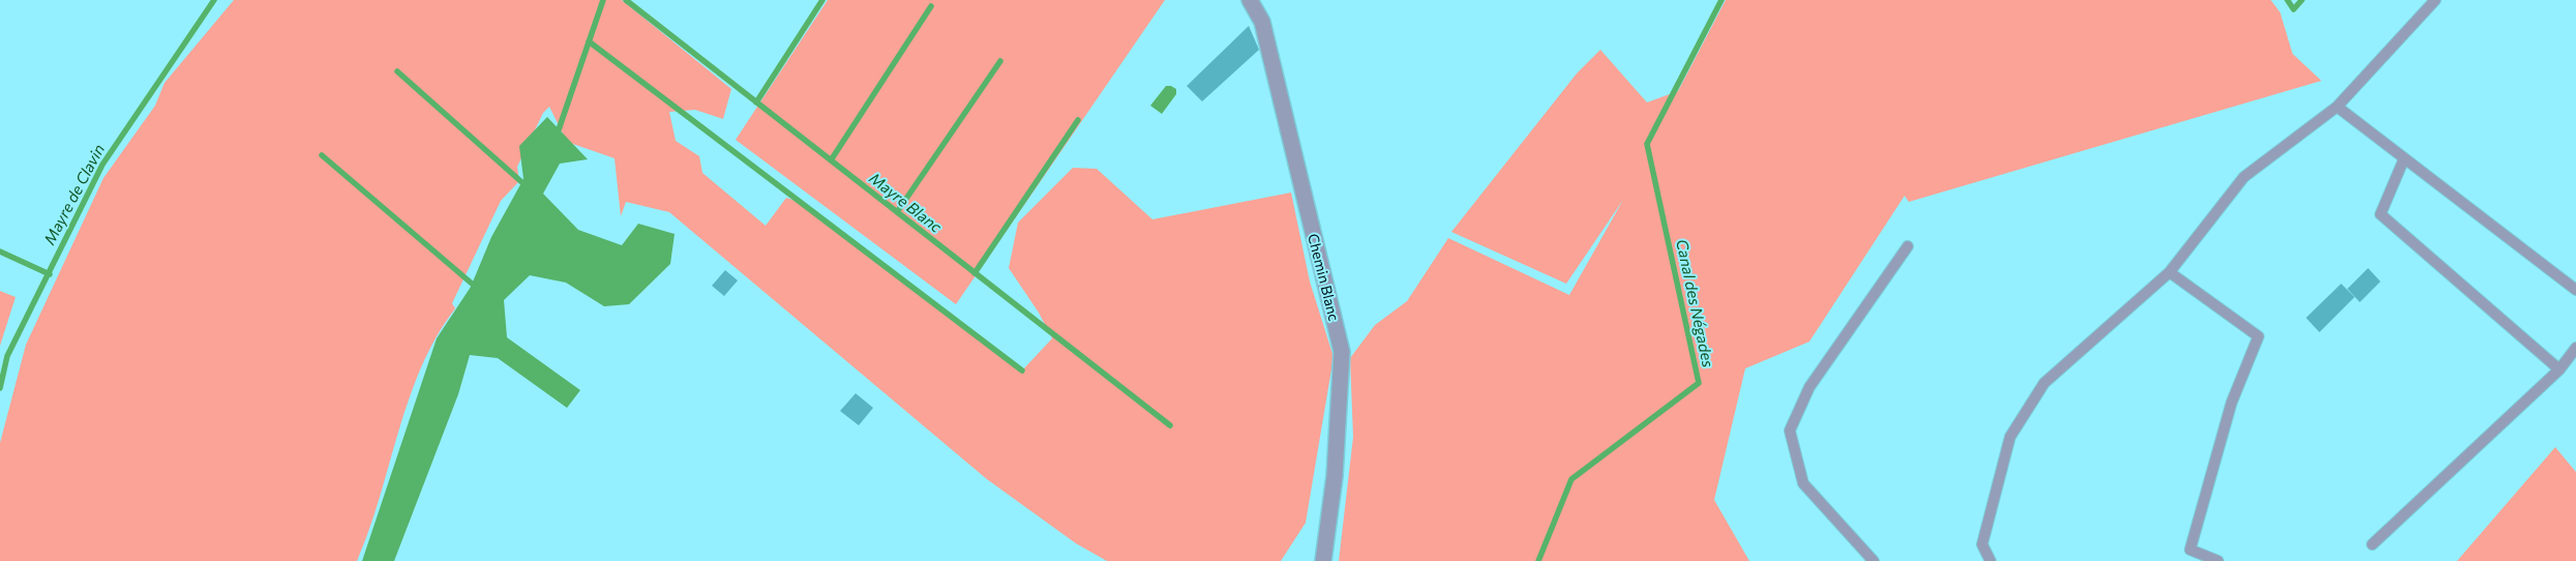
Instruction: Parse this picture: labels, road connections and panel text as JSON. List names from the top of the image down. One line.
{"streets":{"street":["Chemin Blanc"]},"water":["Mayre de Clavin","Mayre Blanc","Canal des Négades"]}
